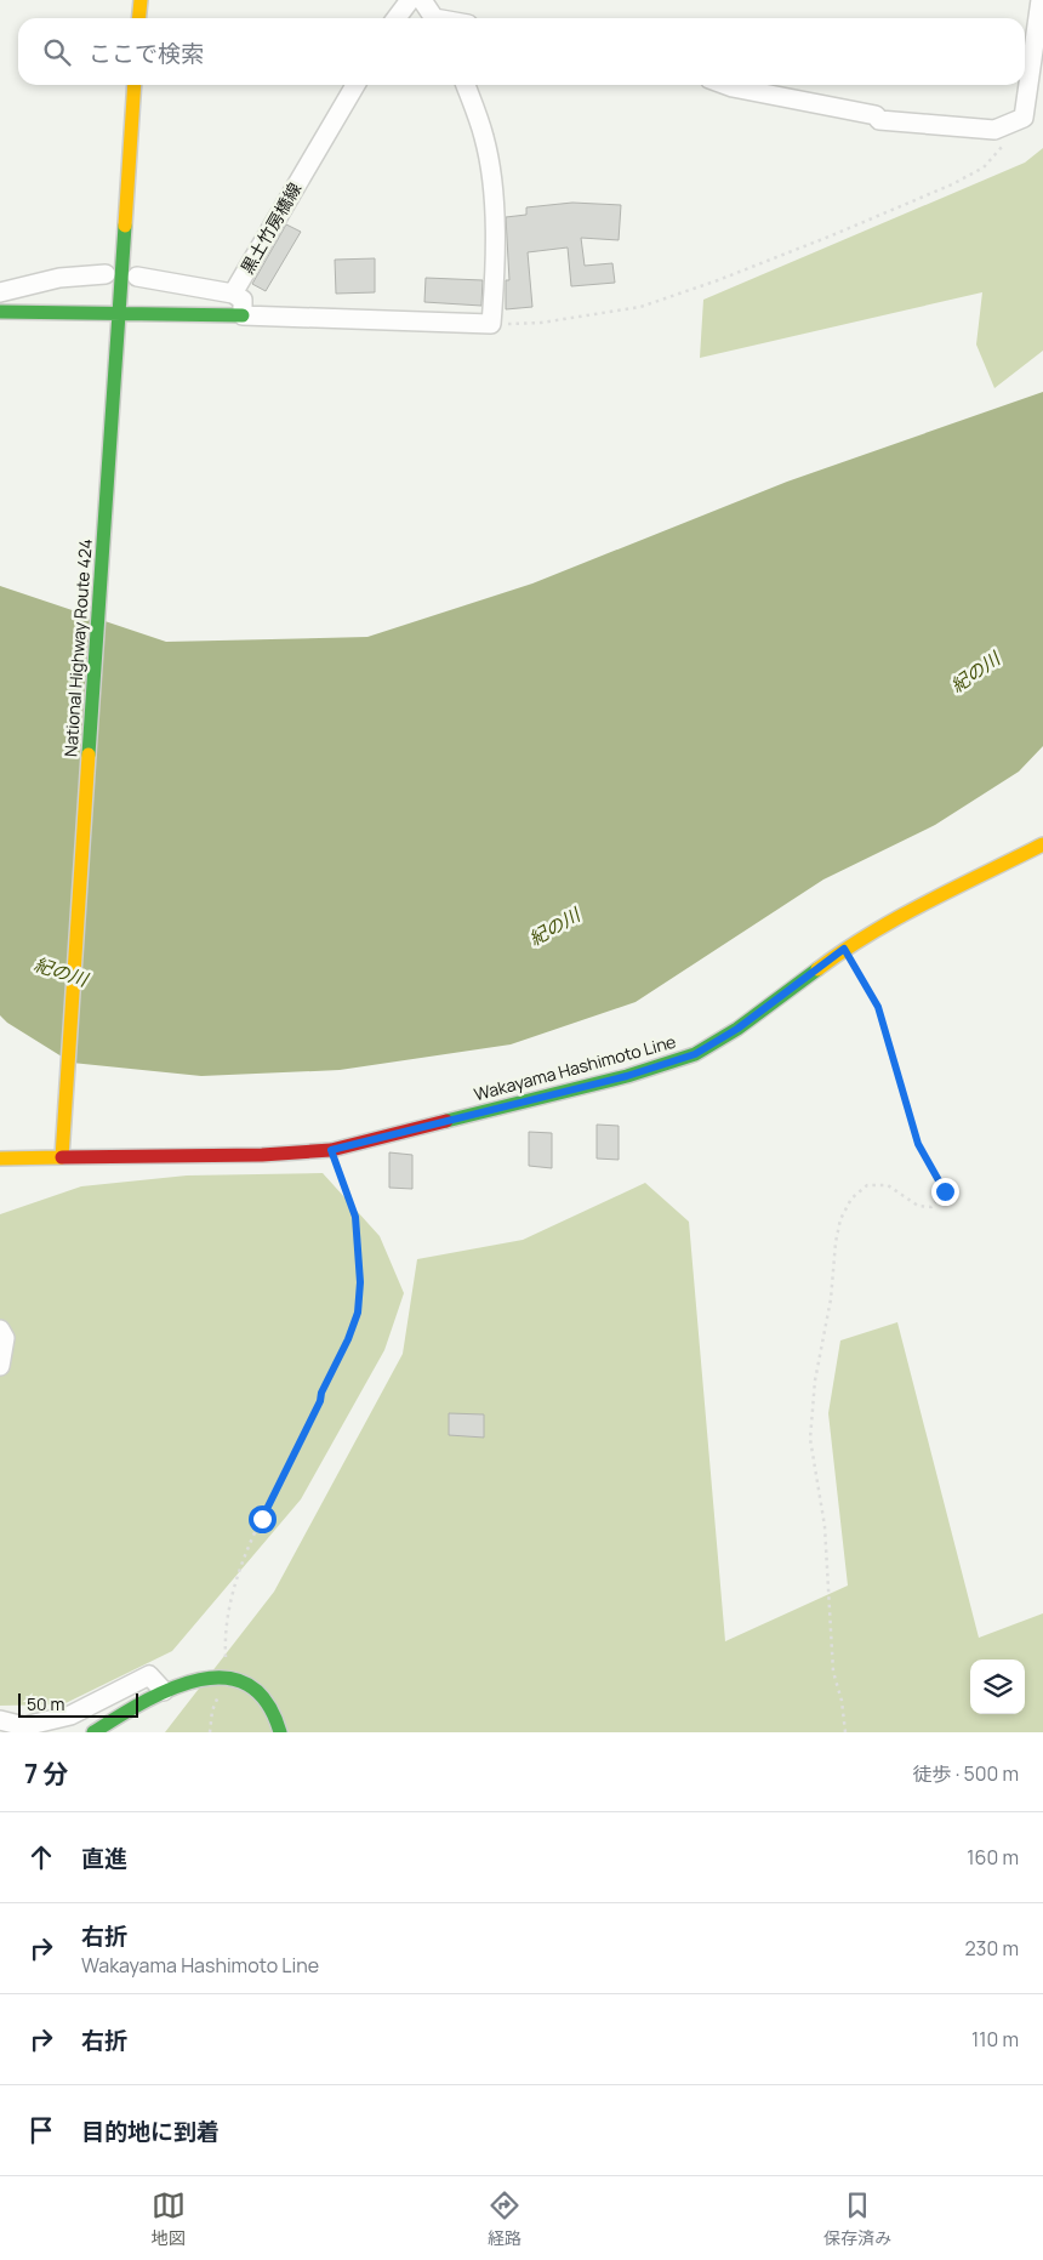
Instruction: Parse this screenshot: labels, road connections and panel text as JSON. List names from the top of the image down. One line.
{"streets":{"main road":["National Highway Route 424","Wakayama Hashimoto Line"],"street":["黒土竹房橋線"]},"crossings":[["National Highway Route 424","Wakayama Hashimoto Line"]],"water":["紀の川"],"scale_bar":"50 m","page":{"search":"ここで検索","scale":"50 m","heading":["7 分","徒歩 · 500 m"],"list":[["直進","160 m"],["右折","Wakayama Hashimoto Line","230 m"],["右折","110 m"],"目的地に到着"],"nav":["地図","経路","保存済み"]}}
